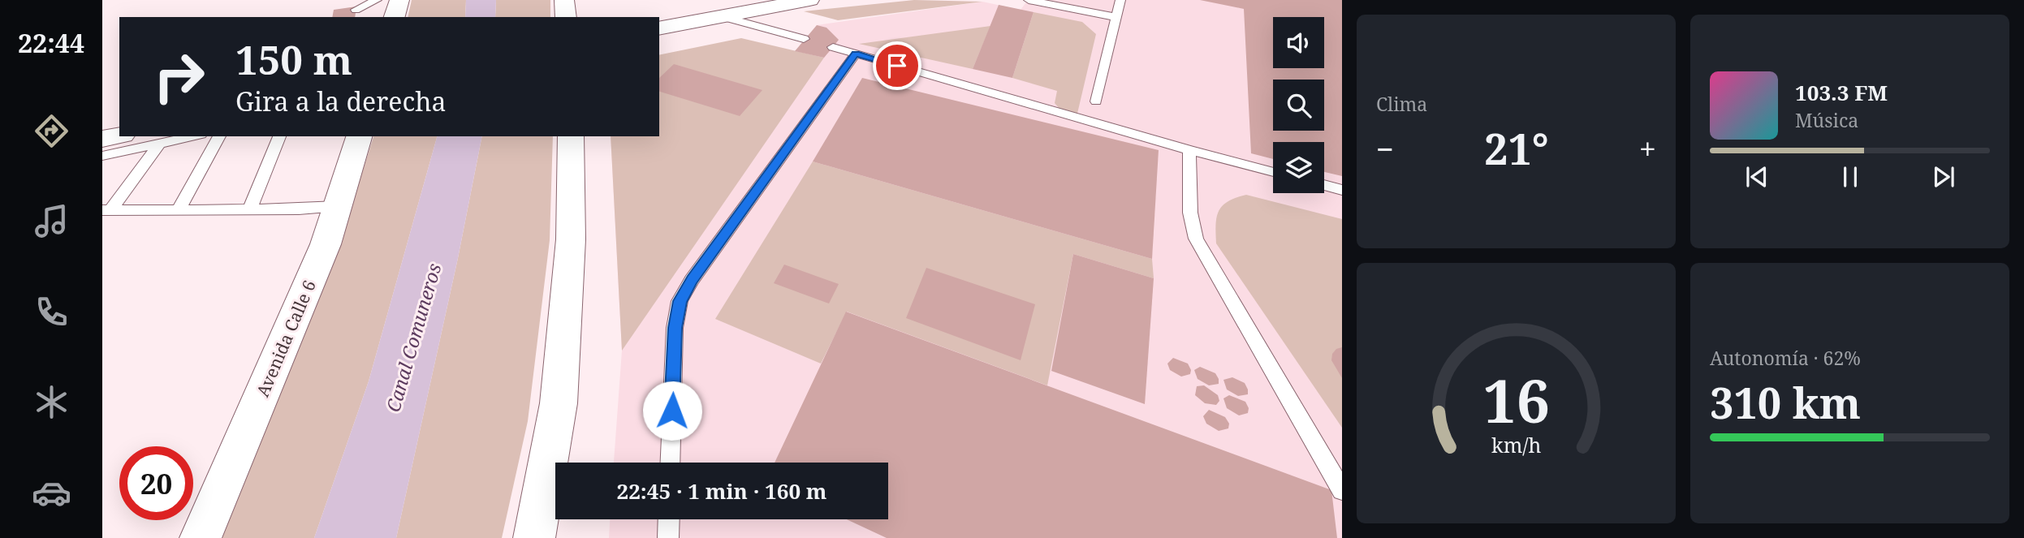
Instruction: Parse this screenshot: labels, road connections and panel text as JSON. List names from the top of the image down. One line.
{"streets":{"main road":["Avenida Calle 6"]},"water":["Canal Comuneros"],"page":{"tabs":"22:44","tile":["Clima",["Autonomía · 62%","310 km"]],"turn":["150 m","Gira a la derecha"],"song":["103.3 FM","Música"],"heat":["−","21°","+"],"limit":"20","trip":"22:45 · 1 min · 160 m","gauge":["16","km/h"]}}
